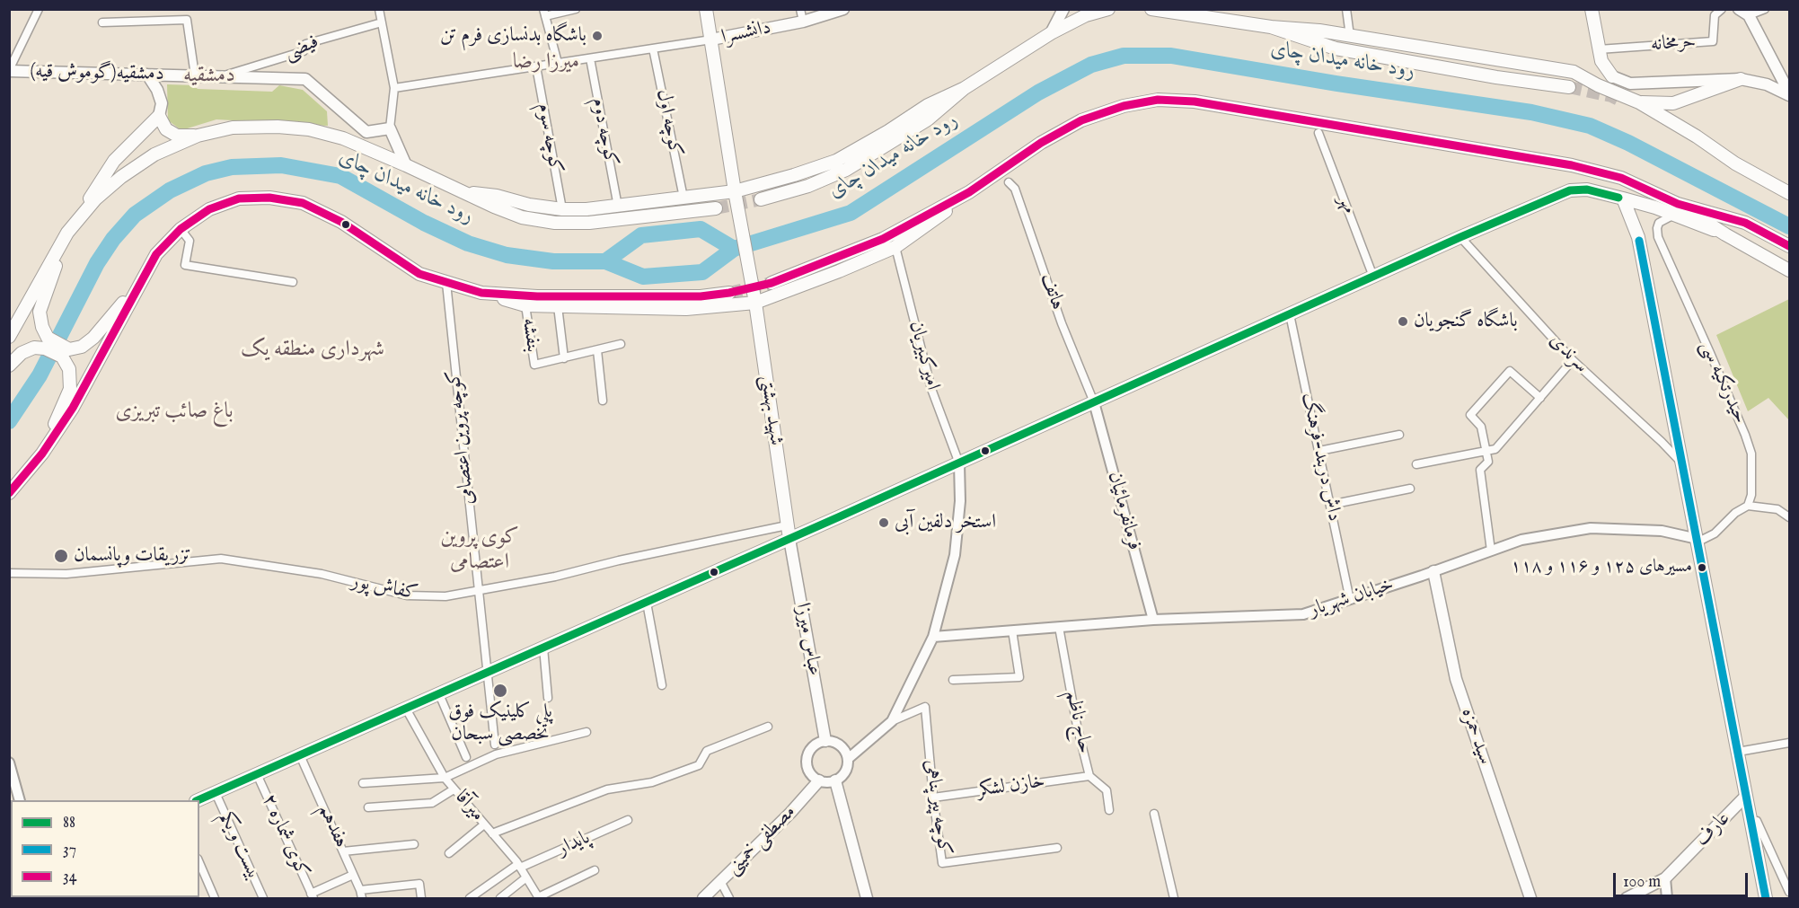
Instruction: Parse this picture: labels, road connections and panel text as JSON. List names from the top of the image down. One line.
{"streets":{"main road":["دانشسرا","دمشقیه(گوموش قیه)","شهید بهشتى","عباس میرزا","سید حمزه","عارف","مصطفی خمینی"],"street":["حرمخانه","فیضی","کوچه اول","کوچه دوم","کوچه سوم","مهر","هاتف","بنفشه","سرندی","امیرکبیریان","حیدرتکیه سی","کوچه پروین اعتصامی","داش دربند-فرهنگ","فرمانفرمائیان","کفاش پور","خیابان شهریار","حاج ناظم","خازن لشکر","میرآقا","کوچه پیر پناهی","هفدهم","کوی شماره ۲","پایدار","بیست و یکم"]},"crossings":[["فیضی","دمشقیه(گوموش قیه)"],["هاتف","فرمانفرمائیان"],["شهید بهشتى","کفاش پور"],["شهید بهشتى","عباس میرزا"],["کوچه پروین اعتصامی","کفاش پور"],["داش دربند-فرهنگ","خیابان شهریار"],["فرمانفرمائیان","خیابان شهریار"],["خیابان شهریار","حاج ناظم"],["خیابان شهریار","سید حمزه"],["عباس میرزا","مصطفی خمینی"],["حاج ناظم","خازن لشکر"],["خازن لشکر","کوچه پیر پناهی"],["میرآقا","پایدار"]],"districts":["میرزا رضا","دمشقیه","شهرداری منطقه یک","باغ صائب تبریزی","کوی پروین اعتصامی"],"water":["رود خانه میدان چای"],"places":["باشگاه بدنسازی فرم تن","باشگاه گنجویان","استخر دلفین آبی","تزریقات وپانسمان","مسیرهای ۱۲۵ و ۱۱۶ و ۱۱۸","پلی کلینیک فوق تخصصی سبحان"],"lines":["transit line 34","transit line 88","transit line 37"],"legend":["88","37","34"],"scale_bar":"100 m"}
